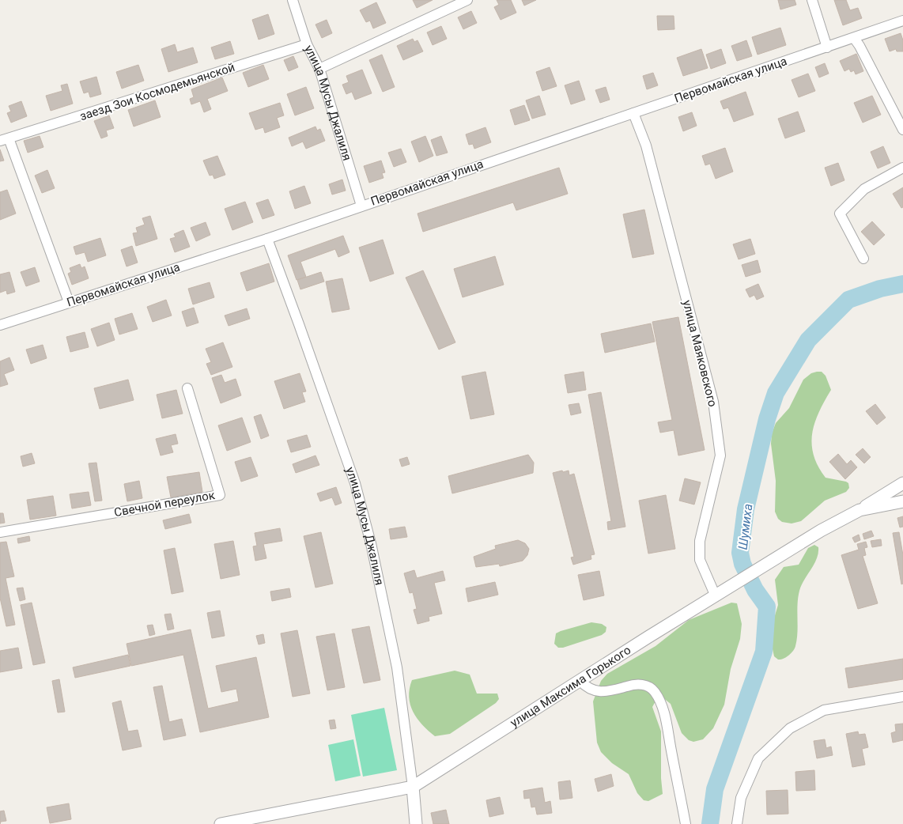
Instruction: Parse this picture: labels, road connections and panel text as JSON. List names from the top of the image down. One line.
{"streets":{"street":["Первомайская улица","заезд Зои Космодемьянской","улица Мусы Джалиля","улица Маяковского","Свечной переулок","улица Максима Горького"]},"crossings":[["Первомайская улица","заезд Зои Космодемьянской"],["Первомайская улица","улица Мусы Джалиля"],["Первомайская улица","улица Маяковского"],["заезд Зои Космодемьянской","улица Мусы Джалиля"],["улица Мусы Джалиля","улица Максима Горького"],["улица Маяковского","улица Максима Горького"]],"water":["Шумиха"]}
